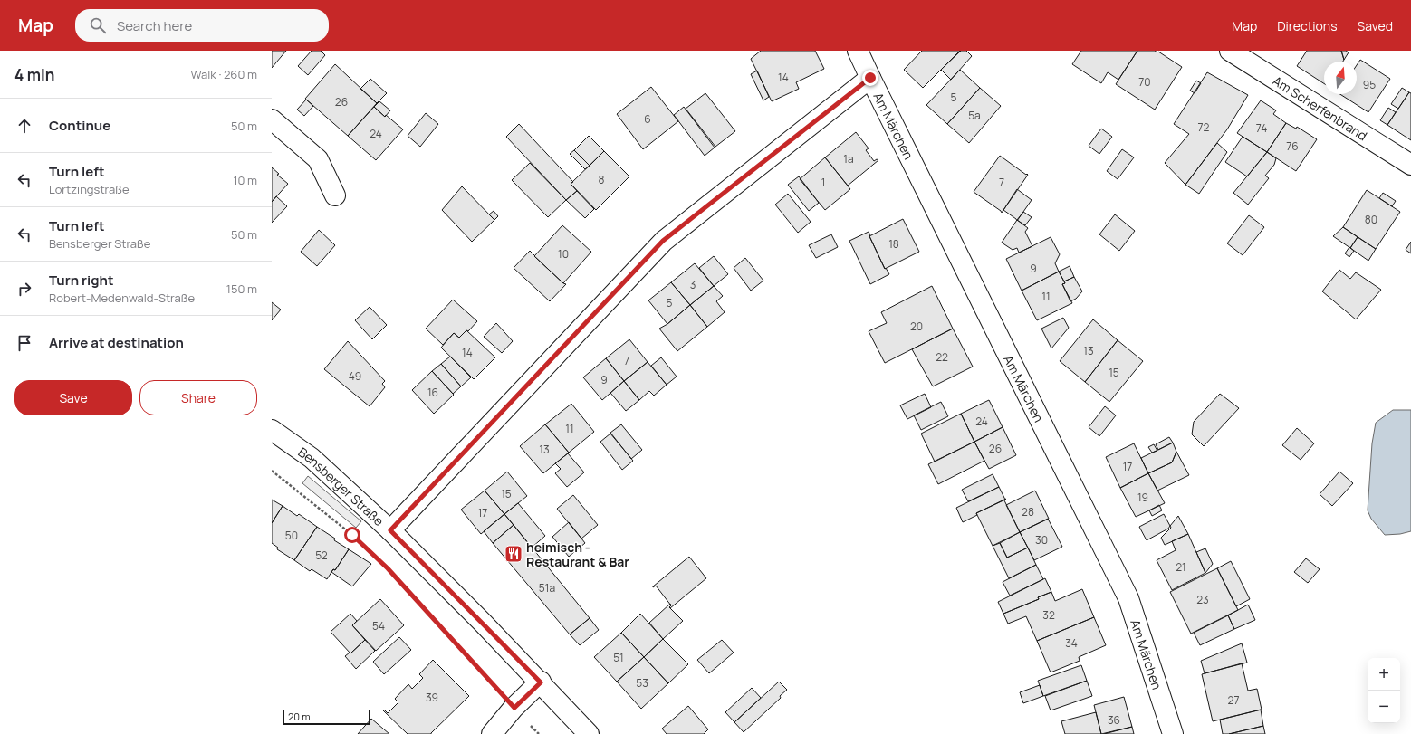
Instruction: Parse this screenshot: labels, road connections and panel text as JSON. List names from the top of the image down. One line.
{"streets":{"street":["Am Scherfenbrand","Am Märchen","Bensberger Straße"]},"places":{"restaurant":["heimisch - Restaurant & Bar"]},"house_numbers":["14","70","95","5","26","5a","6","72","74","24","76","1a","8","1","7","80","18","10","9","3","11","5","20","13","14","22","7","15","49","9","16","24","11","26","13","17","15","19","28","17","50","30","52","21","51a","23","32","54","34","51","53","39","27","36"],"scale_bar":"20 m","north":"top","page":{"header":"Map","search":"Search here","nav":["Map","Directions","Saved"],"heading":["4 min","Walk · 260 m"],"list":[["Continue","50 m"],["Turn left","Lortzingstraße","10 m"],["Turn left","Bensberger Straße","50 m"],["Turn right","Robert-Medenwald-Straße","150 m"],"Arrive at destination"],"buttons":["Save","Share"],"map_buttons":["+","−"],"scale":"20 m"}}
